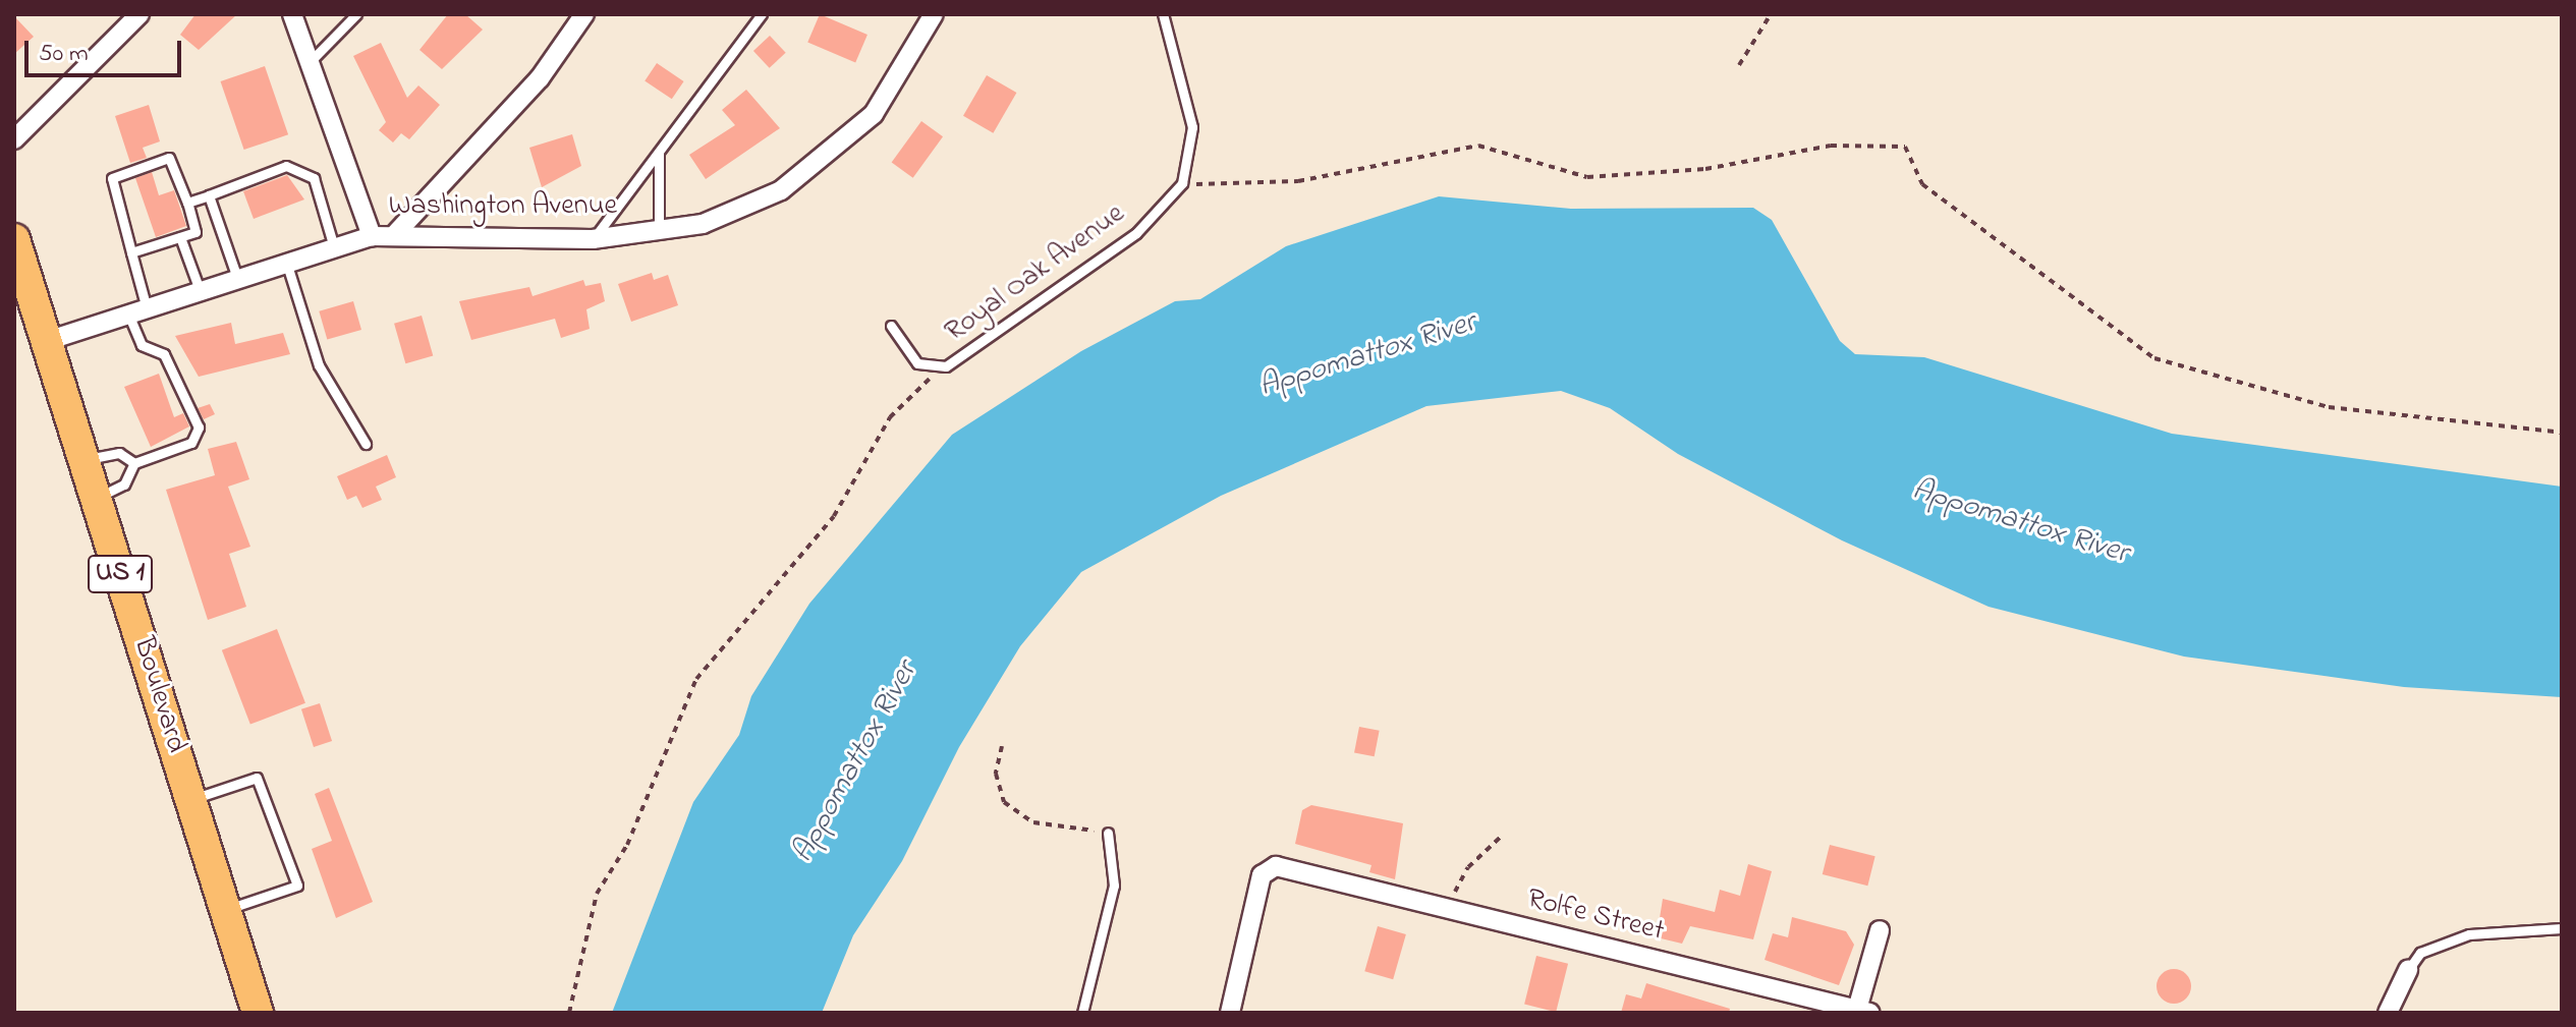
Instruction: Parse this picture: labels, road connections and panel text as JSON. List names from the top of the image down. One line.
{"streets":{"main road":["US 1","Boulevard"],"street":["Washington Avenue","Rolfe Street"],"lane":["Royal Oak Avenue"]},"crossings":[["Washington Avenue","Boulevard"]],"water":["Appomattox River"],"scale_bar":"50 m"}
